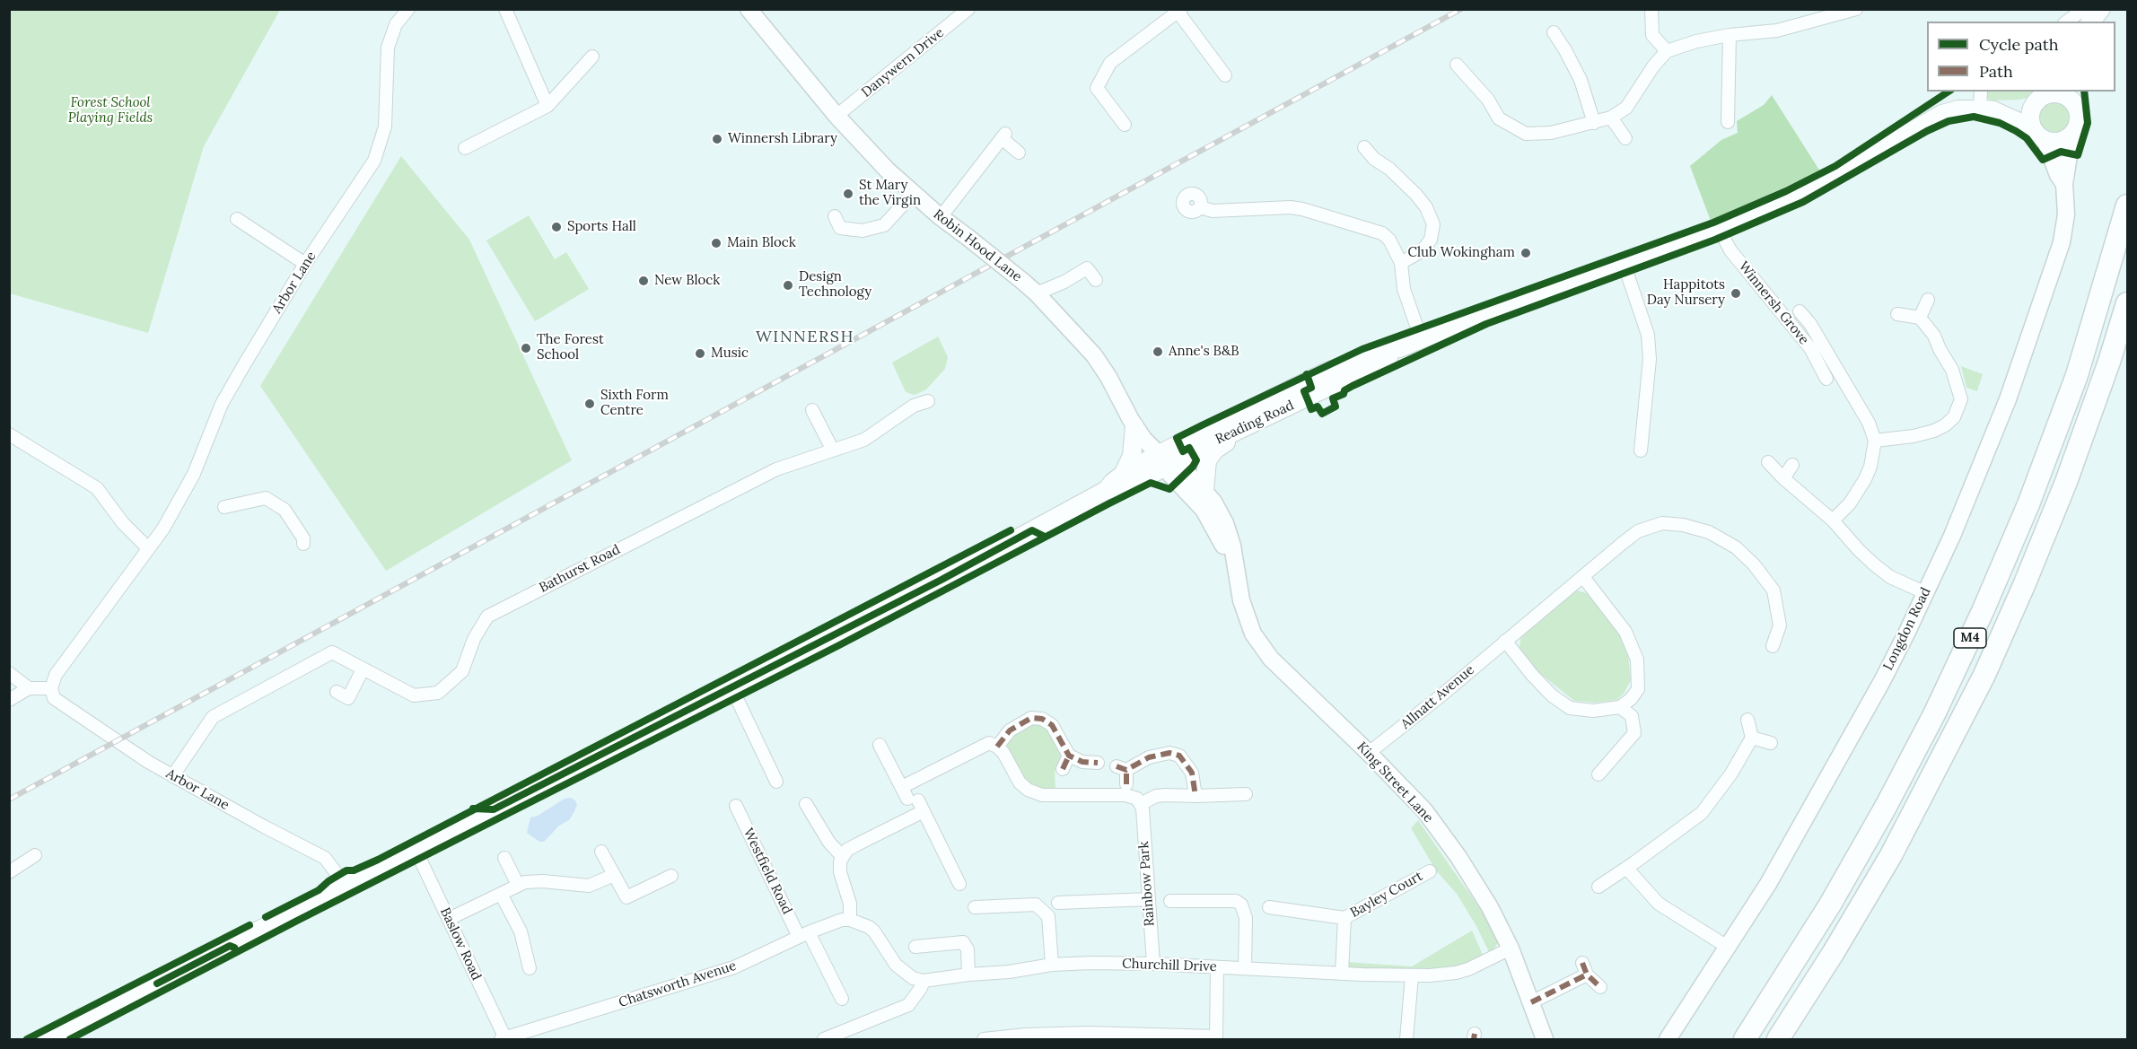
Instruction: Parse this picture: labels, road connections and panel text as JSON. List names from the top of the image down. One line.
{"streets":{"highway":["M4"],"main road":["Robin Hood Lane","Reading Road","Longdon Road","King Street Lane"],"street":["Danywern Drive","Arbor Lane","Winnersh Grove","Bathurst Road","Allnatt Avenue","Westfield Road","Rainbow Park","Bayley Court","Baslow Road","Churchill Drive","Chatsworth Avenue"]},"crossings":[["Danywern Drive","Robin Hood Lane"],["Robin Hood Lane","Reading Road"],["Robin Hood Lane","King Street Lane"],["Arbor Lane","Reading Road"],["Arbor Lane","Bathurst Road"],["Winnersh Grove","Reading Road"],["Reading Road","Longdon Road"],["Reading Road","King Street Lane"],["Reading Road","Baslow Road"],["Allnatt Avenue","King Street Lane"],["King Street Lane","Churchill Drive"],["Westfield Road","Chatsworth Avenue"],["Rainbow Park","Churchill Drive"],["Bayley Court","Churchill Drive"],["Baslow Road","Chatsworth Avenue"]],"districts":["WINNERSH"],"parks":["Forest School Playing Fields"],"places":["Winnersh Library","St Mary the Virgin","Sports Hall","Main Block","Club Wokingham","New Block","Design Technology","Happitots Day Nursery","The Forest School","Anne's B&B","Music","Sixth Form Centre"],"legend":["Cycle path","Path"]}
